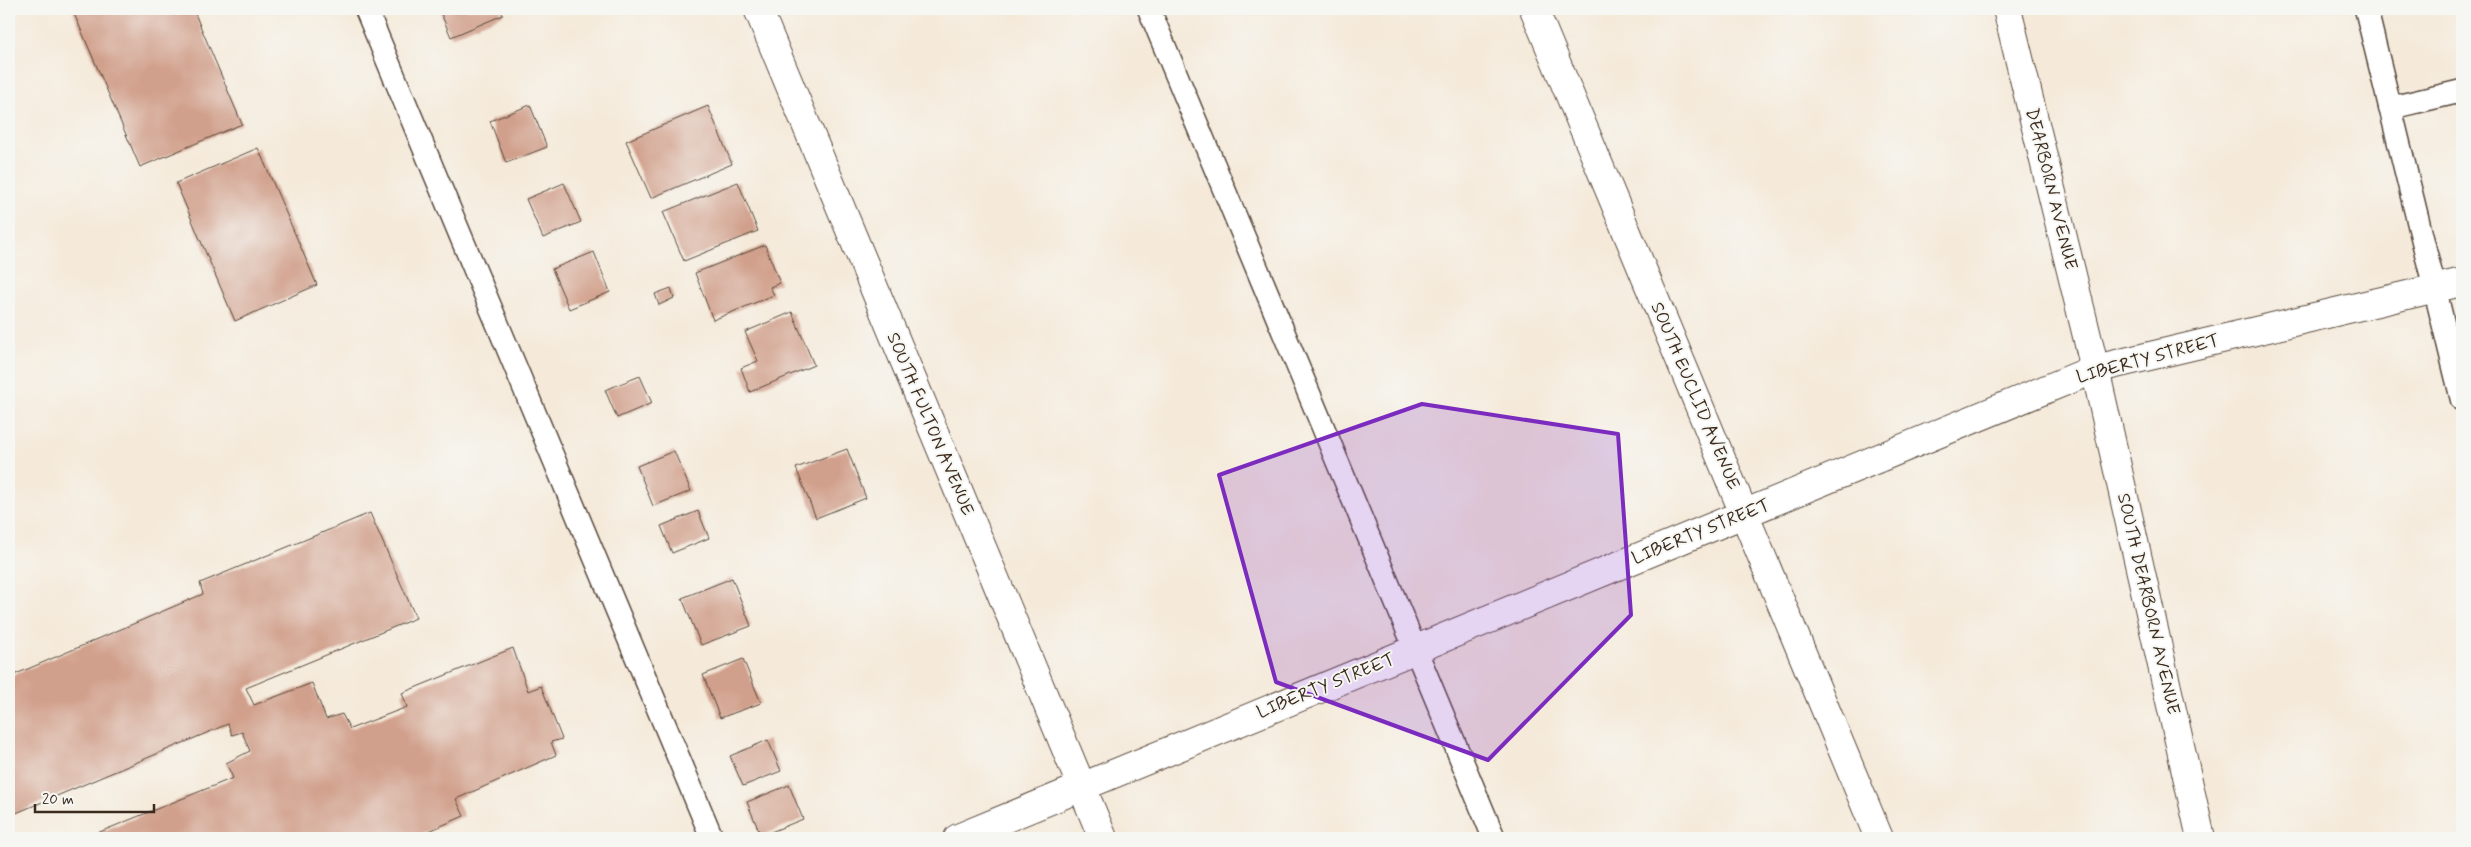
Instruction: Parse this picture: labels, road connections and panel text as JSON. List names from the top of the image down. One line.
{"streets":{"street":["DEARBORN AVENUE","LIBERTY STREET","SOUTH EUCLID AVENUE","SOUTH FULTON AVENUE","SOUTH DEARBORN AVENUE"]},"crossings":[["DEARBORN AVENUE","LIBERTY STREET"],["DEARBORN AVENUE","SOUTH DEARBORN AVENUE"],["LIBERTY STREET","SOUTH EUCLID AVENUE"],["LIBERTY STREET","SOUTH FULTON AVENUE"],["LIBERTY STREET","SOUTH DEARBORN AVENUE"]],"scale_bar":"20 m"}
